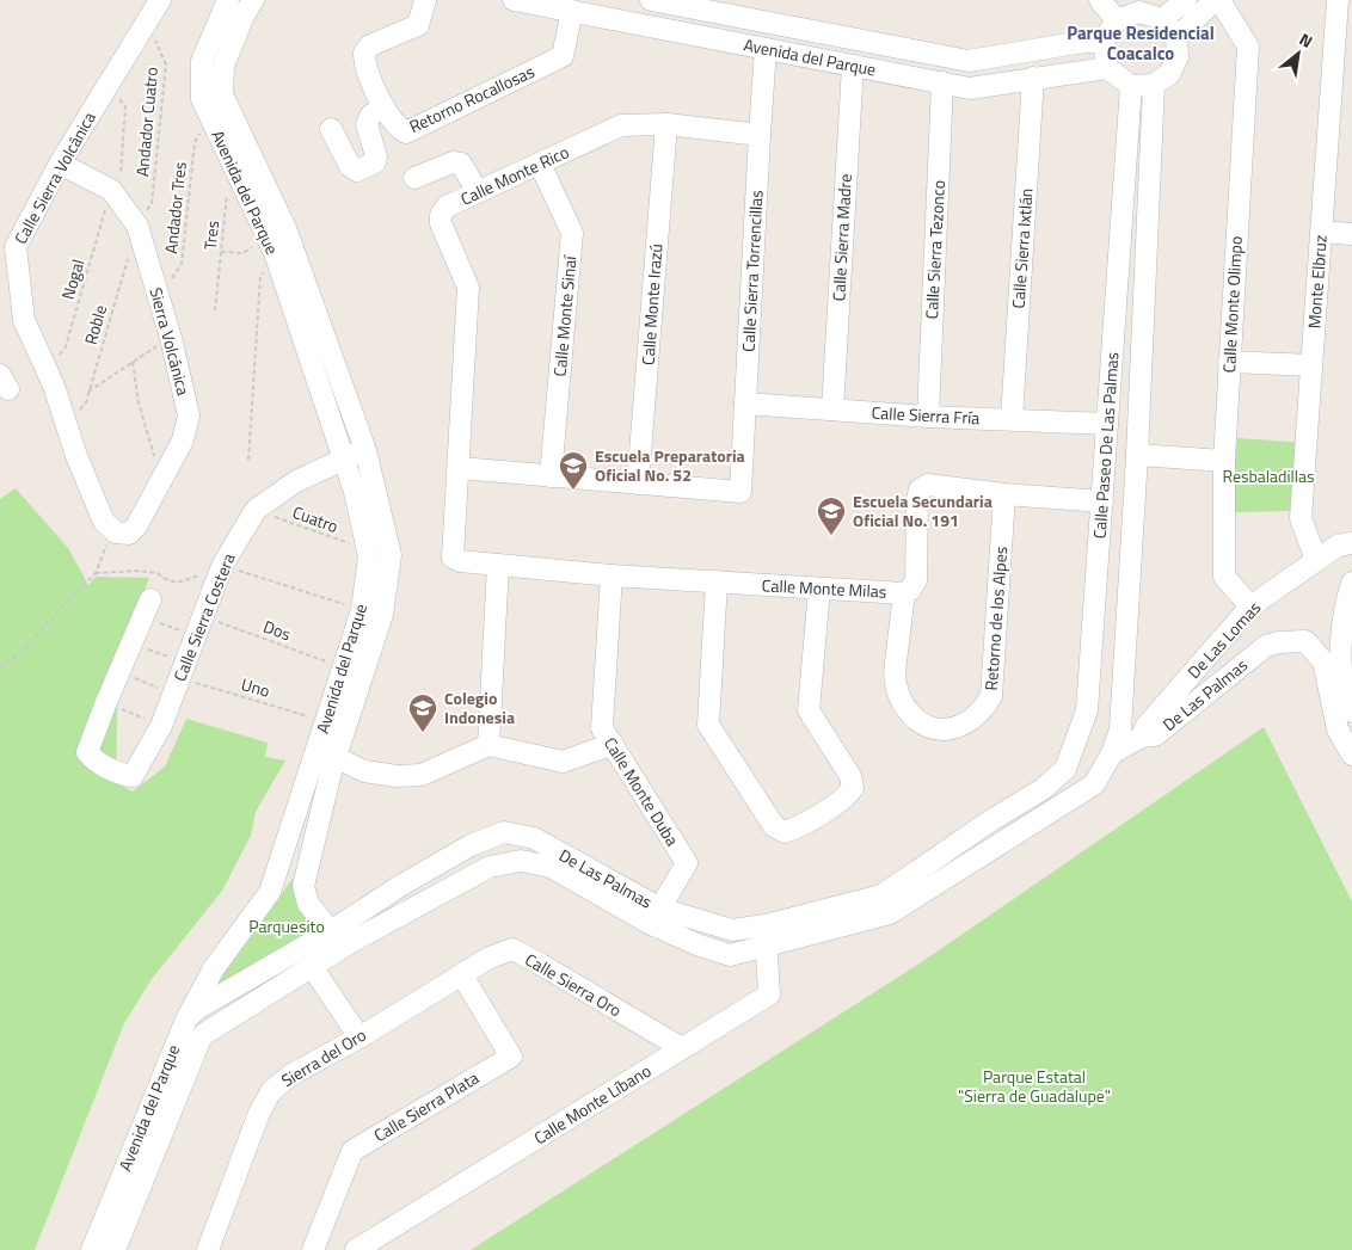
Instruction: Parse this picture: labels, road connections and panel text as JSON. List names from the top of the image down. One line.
{"streets":{"street":["Avenida del Parque","Retorno Rocallosas","Calle Monte Rico","Calle Sierra Volcánica","Calle Sierra Madre","Calle Sierra Ixtlán","Calle Sierra Tezonco","Calle Sierra Torrencillas","Monte Elbruz","Calle Monte Irazú","Calle Monte Olimpo","Calle Monte Sinaí","Sierra Volcánica","Calle Sierra Fría","Calle Paseo De Las Palmas","Calle Monte Milas","Calle Sierra Costera","Retorno de los Alpes","De Las Lomas","De Las Palmas","Calle Monte Duba","Calle Sierra Oro","Sierra del Oro","Calle Monte Líbano","Calle Sierra Plata"],"path":["Andador Cuatro","Andador Tres","Tres","Nogal","Roble","Cuatro","Dos","Uno"]},"crossings":[["Avenida del Parque","Retorno Rocallosas"],["Avenida del Parque","Andador Tres"],["Avenida del Parque","Tres"],["Avenida del Parque","Calle Sierra Madre"],["Avenida del Parque","Calle Sierra Ixtlán"],["Avenida del Parque","Calle Sierra Tezonco"],["Avenida del Parque","Calle Sierra Torrencillas"],["Avenida del Parque","Calle Paseo De Las Palmas"],["Avenida del Parque","Cuatro"],["Avenida del Parque","Calle Sierra Costera"],["Avenida del Parque","Dos"],["Avenida del Parque","Uno"],["Avenida del Parque","De Las Palmas"],["Andador Cuatro","Calle Sierra Volcánica"],["Andador Cuatro","Sierra Volcánica"],["Calle Monte Rico","Calle Sierra Torrencillas"],["Calle Monte Rico","Calle Monte Irazú"],["Calle Monte Rico","Calle Monte Sinaí"],["Calle Monte Rico","Calle Monte Milas"],["Calle Sierra Volcánica","Nogal"],["Calle Sierra Volcánica","Roble"],["Calle Sierra Volcánica","Sierra Volcánica"],["Andador Tres","Sierra Volcánica"],["Calle Sierra Madre","Calle Sierra Fría"],["Calle Sierra Ixtlán","Calle Sierra Fría"],["Calle Sierra Tezonco","Calle Sierra Fría"],["Calle Sierra Torrencillas","Calle Monte Irazú"],["Calle Sierra Torrencillas","Calle Sierra Fría"],["Nogal","Sierra Volcánica"],["Monte Elbruz","De Las Lomas"],["Calle Monte Olimpo","De Las Lomas"],["Calle Sierra Fría","Calle Paseo De Las Palmas"],["Calle Paseo De Las Palmas","Calle Monte Milas"],["Calle Paseo De Las Palmas","De Las Lomas"],["Calle Paseo De Las Palmas","De Las Palmas"],["Cuatro","Calle Sierra Costera"],["Calle Monte Milas","Retorno de los Alpes"],["Calle Monte Milas","Calle Monte Duba"],["Calle Sierra Costera","Dos"],["Calle Sierra Costera","Uno"],["De Las Lomas","De Las Palmas"],["De Las Palmas","Calle Monte Duba"],["De Las Palmas","Calle Monte Líbano"],["Calle Sierra Oro","Sierra del Oro"],["Calle Sierra Oro","Calle Monte Líbano"],["Calle Sierra Oro","Calle Sierra Plata"],["Sierra del Oro","Calle Sierra Plata"]],"districts":["Parque Residencial Coacalco"],"parks":["Resbaladillas","Parquesito","Parque Estatal \"Sierra de Guadalupe\""],"places":{"school or university":["Escuela Preparatoria Oficial No. 52","Escuela Secundaria Oficial No. 191","Colegio Indonesia"]},"north":"top right"}
